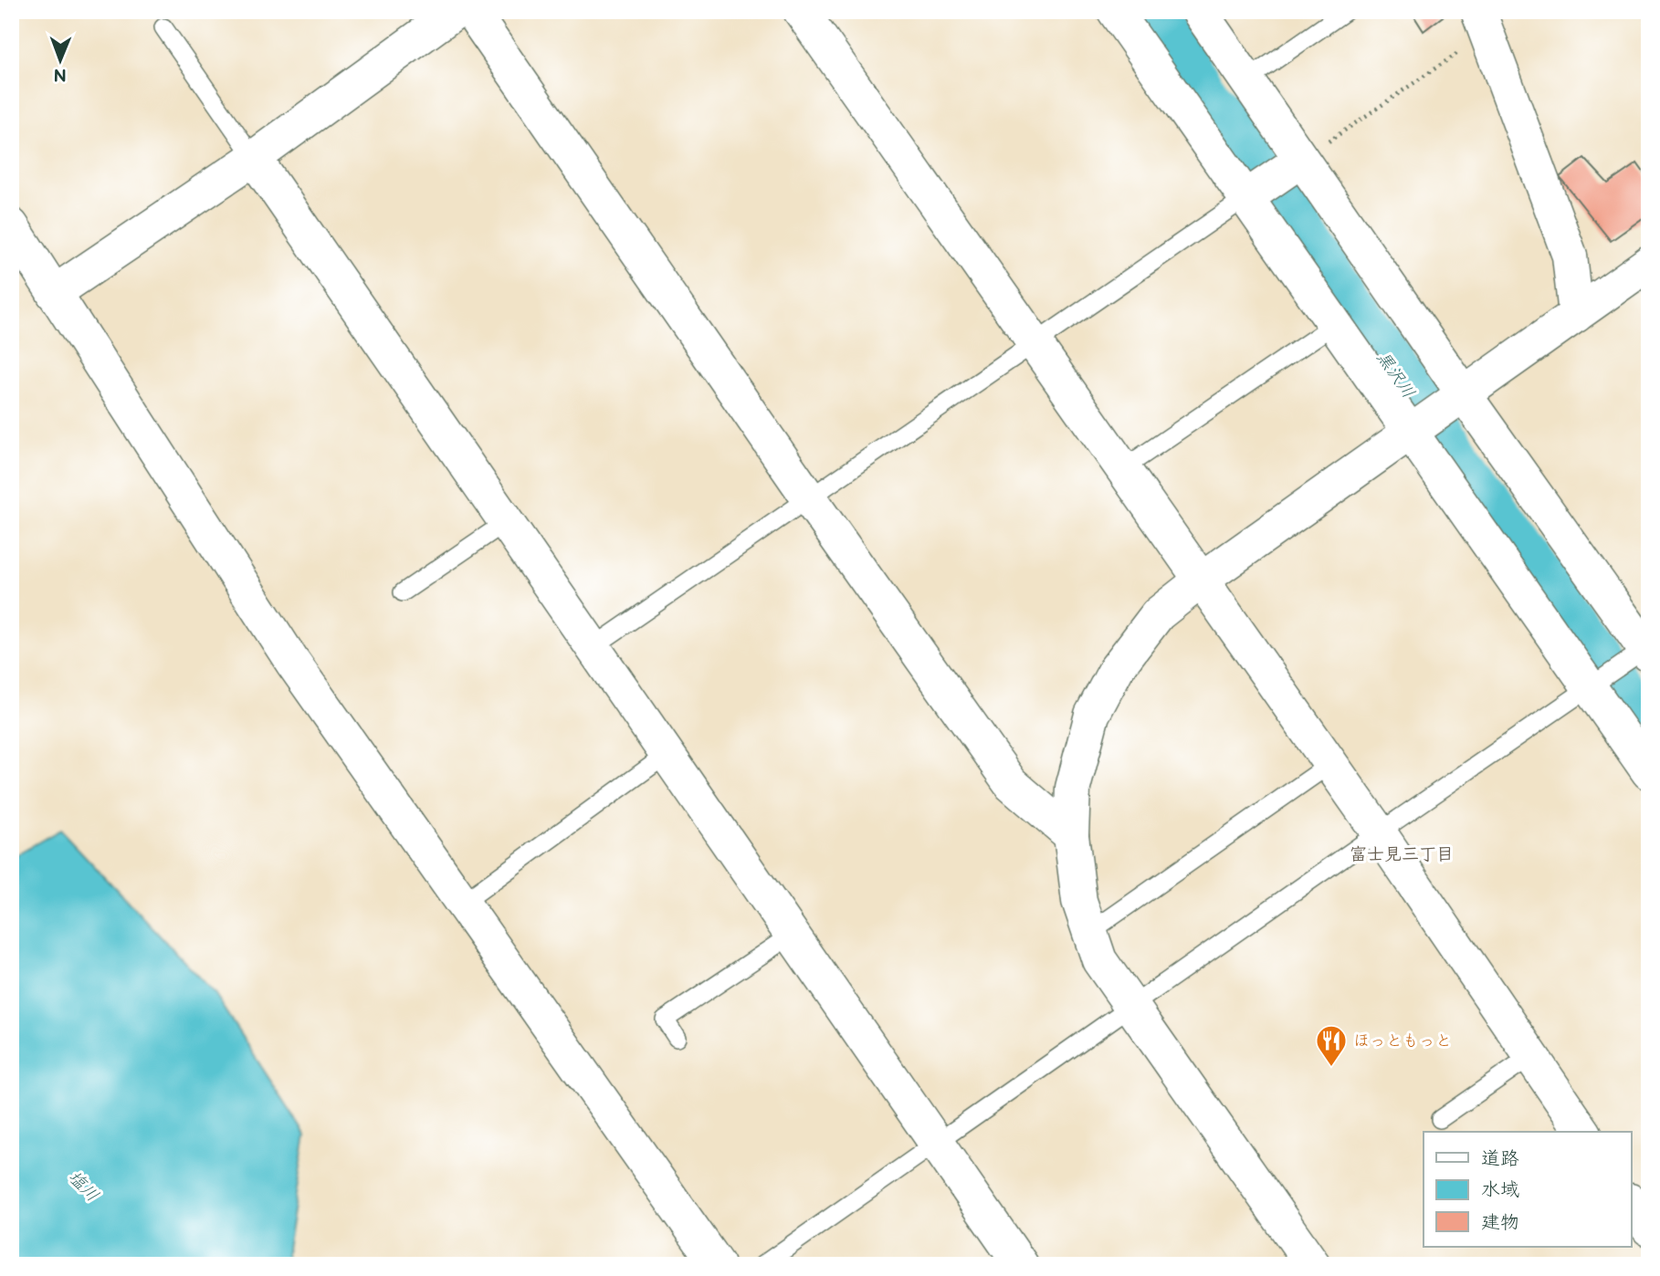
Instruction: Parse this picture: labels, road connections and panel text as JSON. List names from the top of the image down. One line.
{"districts":["富士見三丁目"],"water":["黒沢川","塩川"],"places":{"restaurant":["ほっともっと"]},"legend":["道路","水域","建物"],"north":"bottom"}
